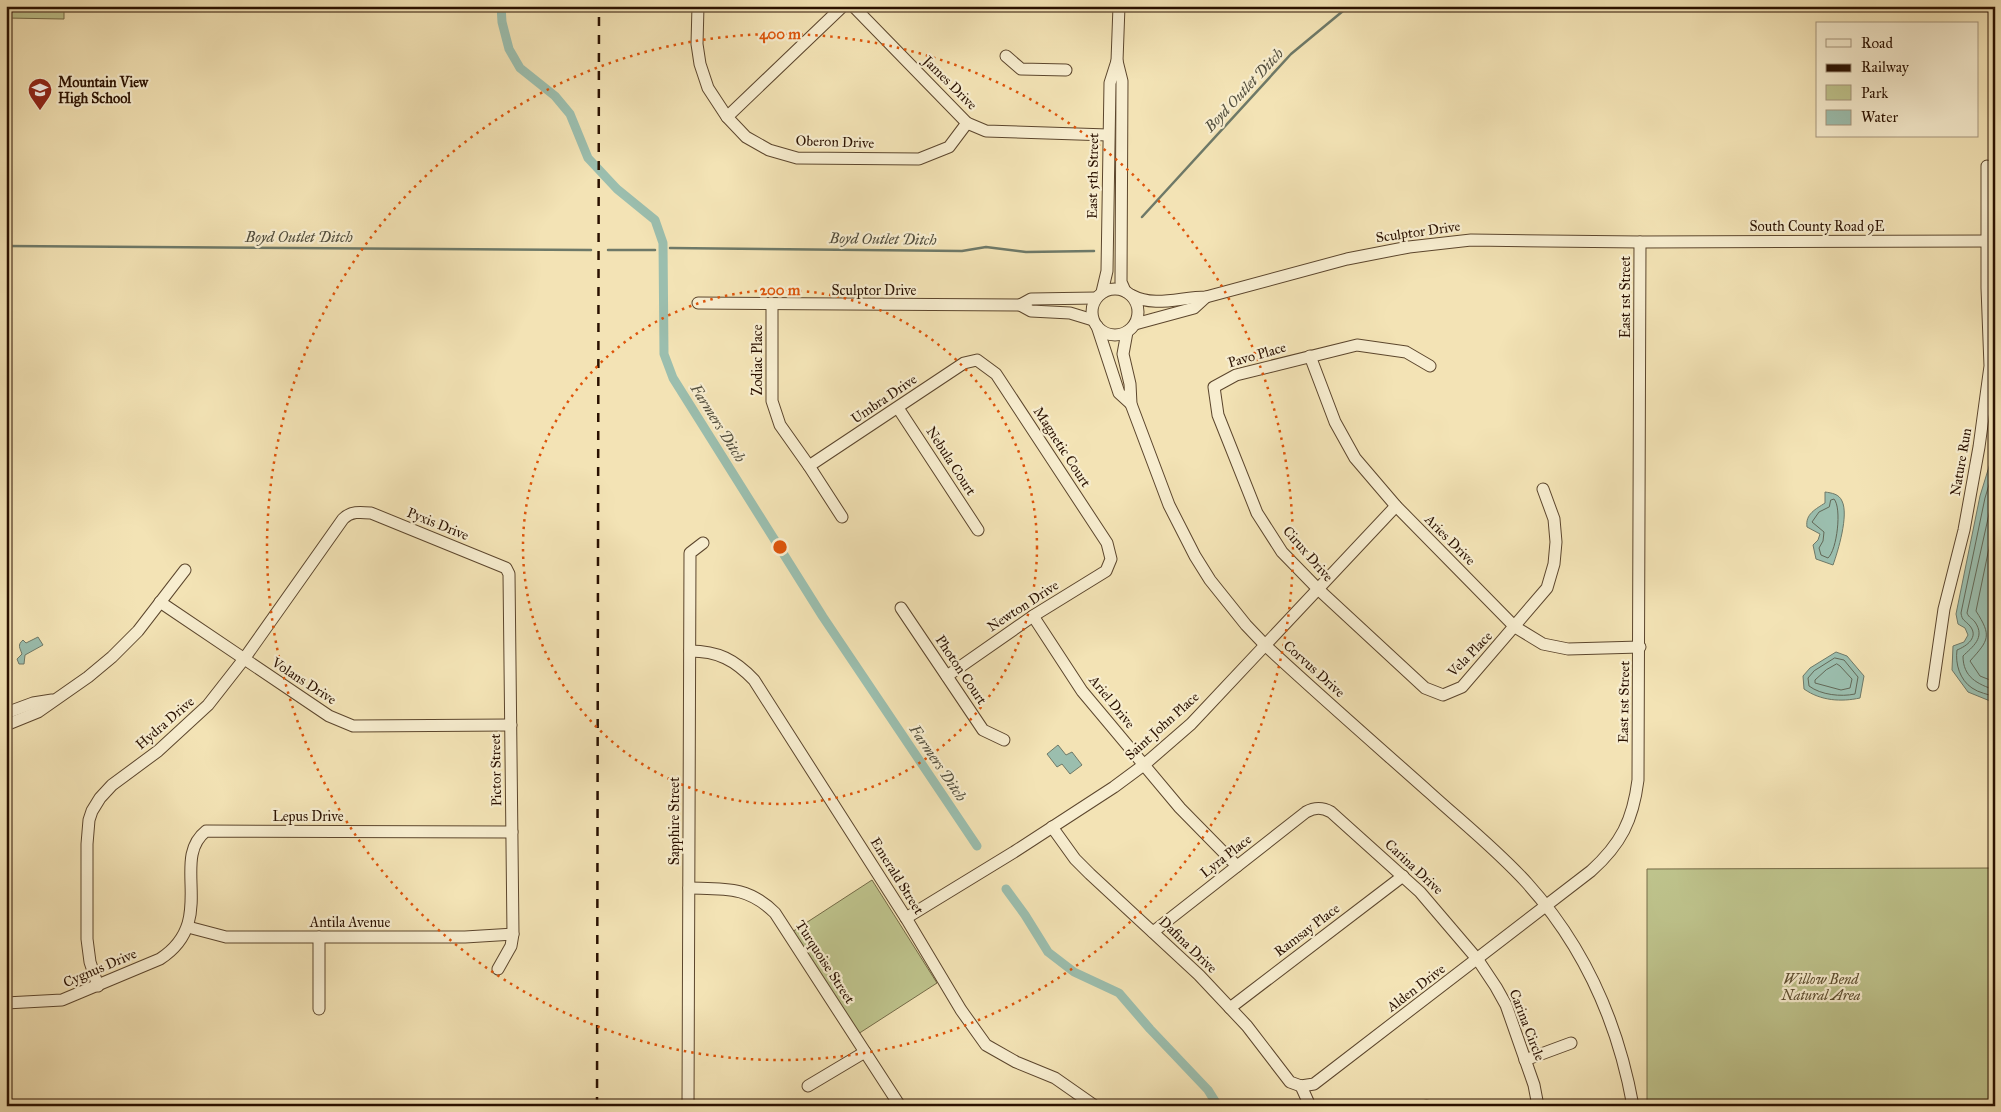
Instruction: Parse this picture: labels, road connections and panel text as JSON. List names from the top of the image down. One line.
{"streets":{"street":["James Drive","Oberon Drive","East 5th Street","South County Road 9E","Sculptor Drive","East 1st Street","Pavo Place","Zodiac Place","Umbra Drive","Magnetic Court","Nebula Court","Nature Run","Pyxis Drive","Aries Drive","Cirux Drive","Newton Drive","Vela Place","Corvus Drive","Photon Court","Volans Drive","Ariel Drive","Hydra Drive","Saint John Place","Pictor Street","Lepus Drive","Sapphire Street","Lyra Place","Carina Drive","Emerald Street","Antila Avenue","Ramsay Place","Dafina Drive","Turquoise Street","Cygnus Drive","Alden Drive","Carina Circle"]},"crossings":[["James Drive","Oberon Drive"],["James Drive","East 5th Street"],["East 5th Street","Sculptor Drive"],["East 5th Street","Corvus Drive"],["South County Road 9E","Sculptor Drive"],["South County Road 9E","East 1st Street"],["South County Road 9E","Nature Run"],["Sculptor Drive","East 1st Street"],["Sculptor Drive","Zodiac Place"],["Sculptor Drive","Corvus Drive"],["East 1st Street","Aries Drive"],["East 1st Street","Corvus Drive"],["East 1st Street","Alden Drive"],["Pavo Place","Aries Drive"],["Pavo Place","Cirux Drive"],["Zodiac Place","Umbra Drive"],["Umbra Drive","Magnetic Court"],["Umbra Drive","Nebula Court"],["Magnetic Court","Newton Drive"],["Pyxis Drive","Hydra Drive"],["Pyxis Drive","Pictor Street"],["Aries Drive","Vela Place"],["Aries Drive","Saint John Place"],["Cirux Drive","Vela Place"],["Cirux Drive","Saint John Place"],["Newton Drive","Photon Court"],["Newton Drive","Ariel Drive"],["Corvus Drive","Saint John Place"],["Corvus Drive","Alden Drive"],["Volans Drive","Hydra Drive"],["Volans Drive","Pictor Street"],["Ariel Drive","Saint John Place"],["Ariel Drive","Lyra Place"],["Hydra Drive","Cygnus Drive"],["Saint John Place","Emerald Street"],["Saint John Place","Dafina Drive"],["Pictor Street","Lepus Drive"],["Pictor Street","Antila Avenue"],["Lepus Drive","Antila Avenue"],["Lepus Drive","Cygnus Drive"],["Sapphire Street","Emerald Street"],["Sapphire Street","Turquoise Street"],["Lyra Place","Carina Drive"],["Lyra Place","Dafina Drive"],["Carina Drive","Ramsay Place"],["Carina Drive","Alden Drive"],["Carina Drive","Carina Circle"],["Antila Avenue","Cygnus Drive"],["Ramsay Place","Dafina Drive"],["Dafina Drive","Alden Drive"],["Alden Drive","Carina Circle"]],"water":["Boyd Outlet Ditch","Farmers Ditch"],"parks":["Willow Bend Natural Area"],"places":{"school or university":["Mountain View High School"]},"legend":["Road","Railway","Park","Water"],"rings":["400 m","200 m"]}
